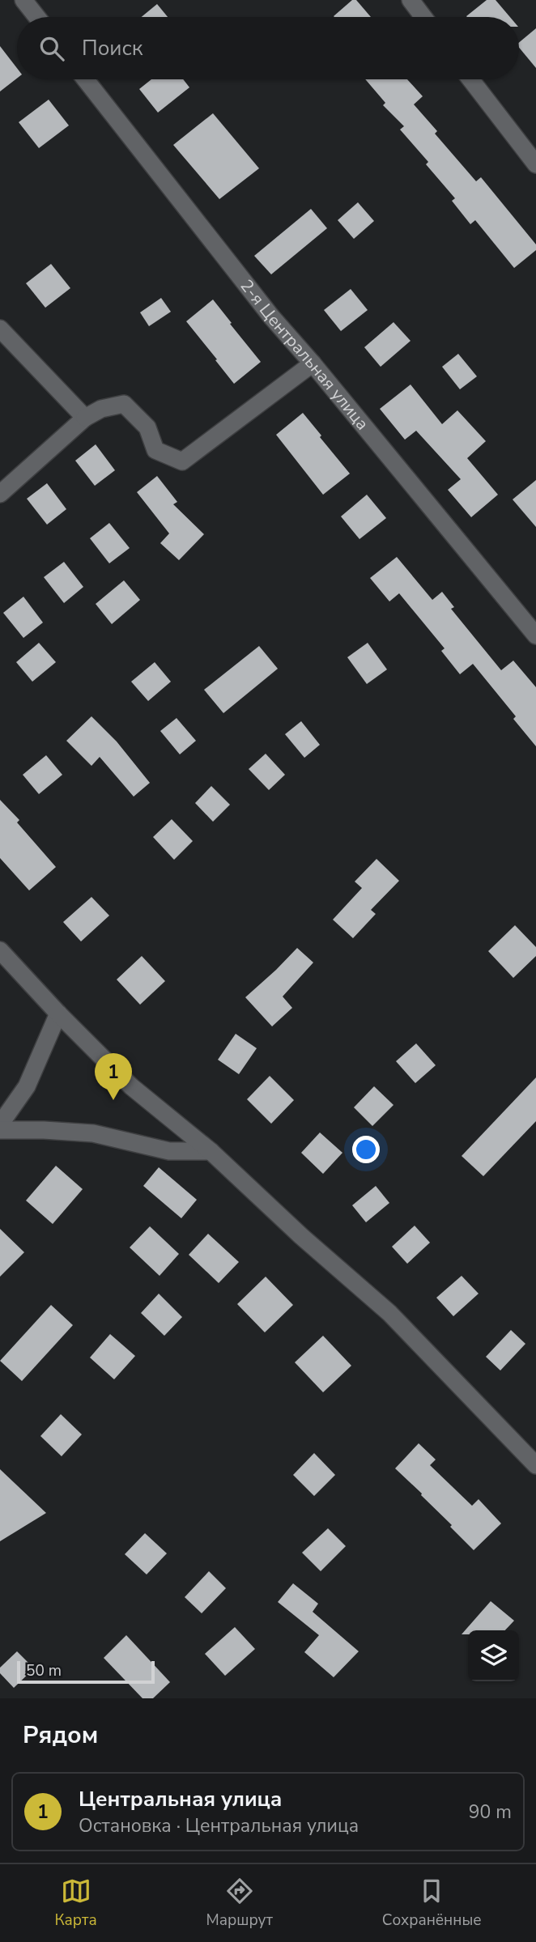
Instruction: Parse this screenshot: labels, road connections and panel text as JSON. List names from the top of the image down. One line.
{"streets":{"street":["2-я Центральная улица"]},"scale_bar":"50 m","page":{"search":"Поиск","pins":"1","scale":"50 m","heading":"Рядом","list":[{"mark":"1","name":"Центральная улица","note":"Остановка · Центральная улица","value":"90 m"}],"nav":["Карта","Маршрут","Сохранённые"]}}
